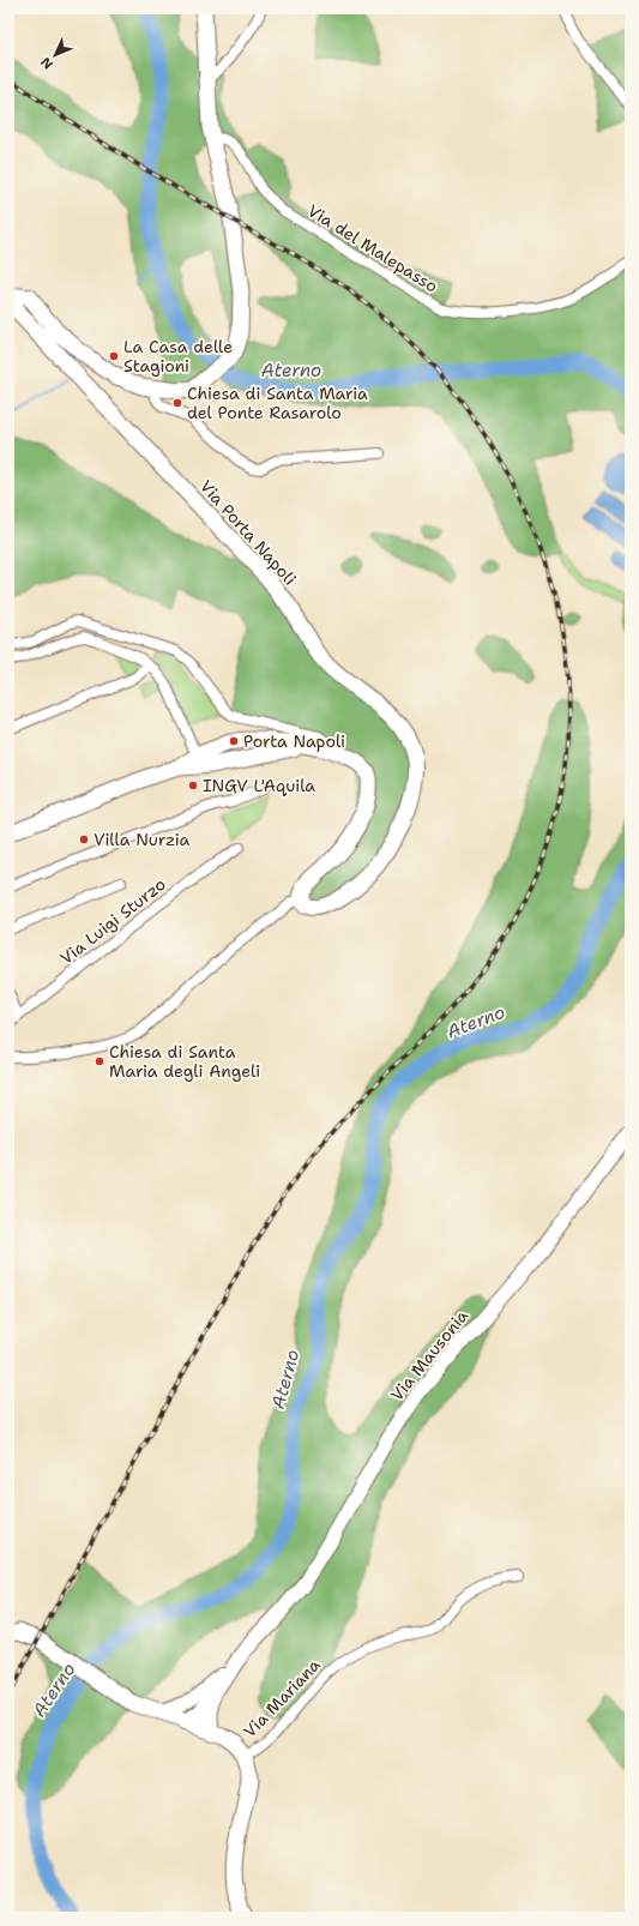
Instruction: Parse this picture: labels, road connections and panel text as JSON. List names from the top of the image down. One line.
{"streets":{"main road":["Via Porta Napoli","Via Mausonia"],"street":["Via del Malepasso","Via Luigi Sturzo","Via Mariana"]},"water":["Aterno"],"places":["La Casa delle Stagioni","Chiesa di Santa Maria del Ponte Rasarolo","Porta Napoli","INGV L'Aquila","Villa Nurzia","Chiesa di Santa Maria degli Angeli"],"north":"bottom left"}
